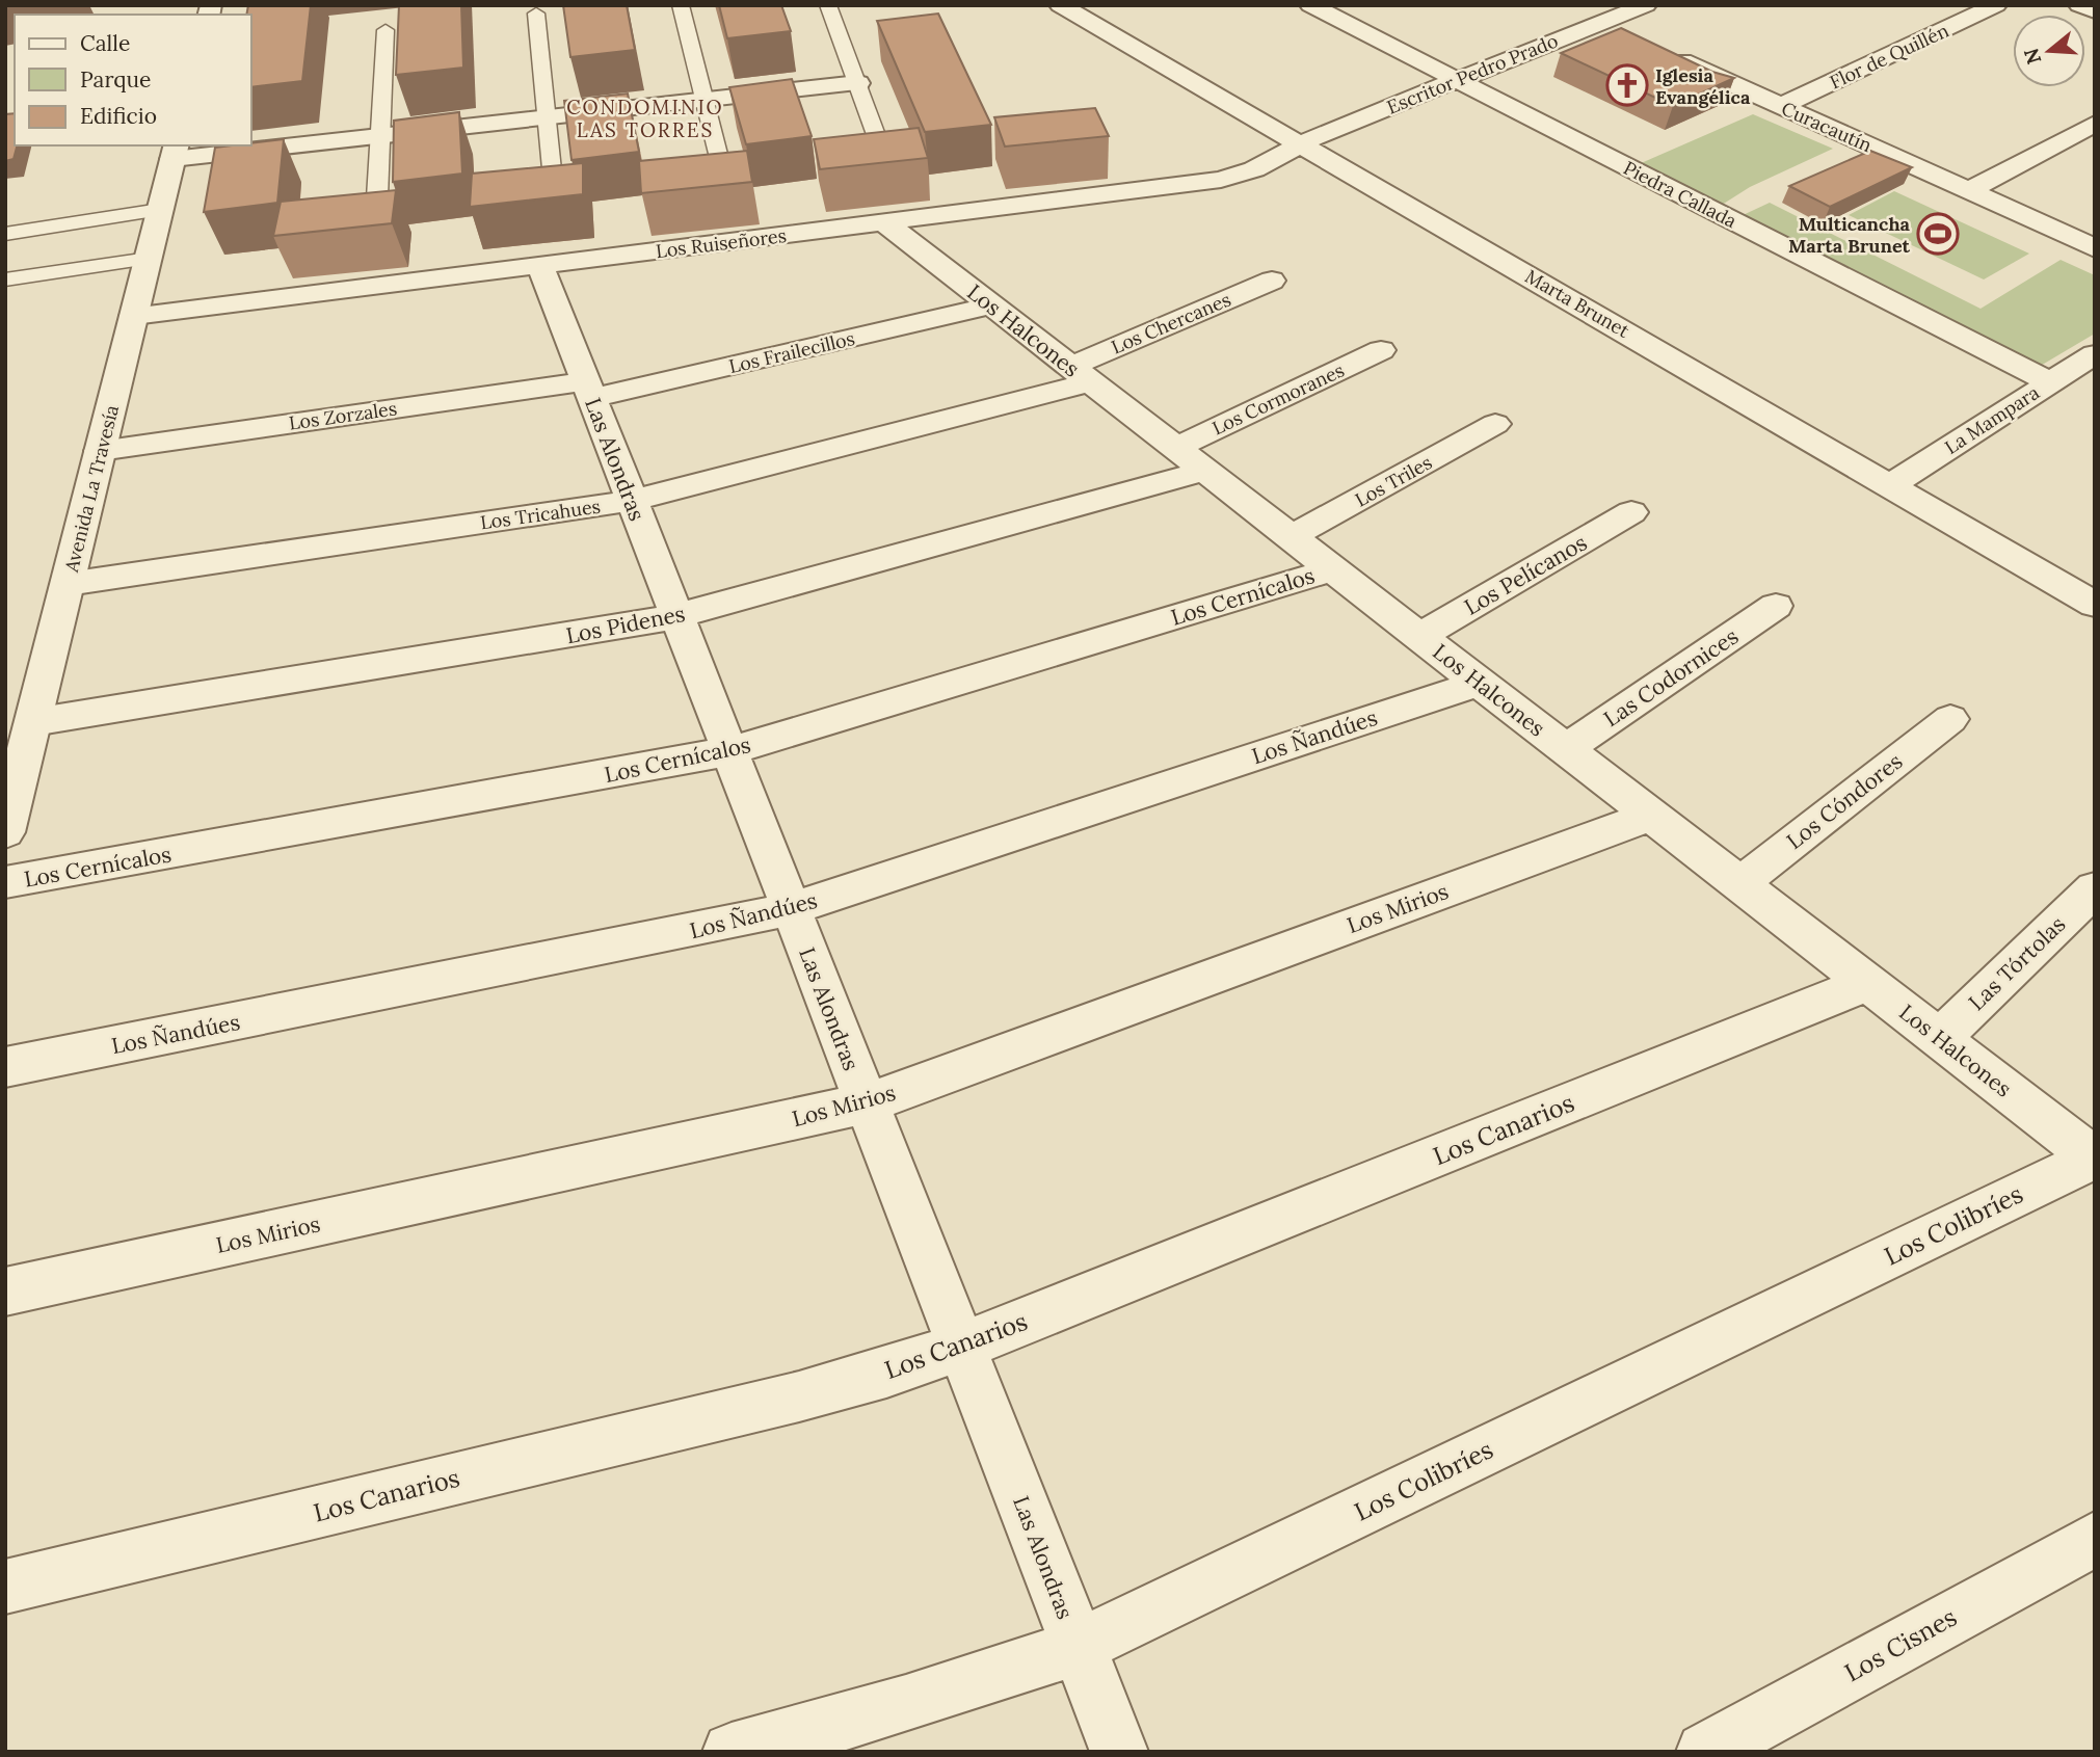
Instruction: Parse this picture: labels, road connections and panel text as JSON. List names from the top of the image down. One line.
{"streets":{"street":["Flor de Quillén","Escritor Pedro Prado","Curacautín","Piedra Callada","Los Ruiseñores","Marta Brunet","Los Chercanes","Los Halcones","Los Frailecillos","Los Cormoranes","Los Zorzales","La Mampara","Las Alondras","Los Triles","Avenida La Travesía","Los Tricahues","Los Pelícanos","Los Cernícalos","Los Pidenes","Las Codornices","Los Ñandúes","Los Cóndores","Los Mirios","Las Tórtolas","Los Canarios","Los Colibríes","Los Cisnes"]},"crossings":[["Flor de Quillén","Curacautín"],["Escritor Pedro Prado","Piedra Callada"],["Escritor Pedro Prado","Los Ruiseñores"],["Escritor Pedro Prado","Marta Brunet"],["Piedra Callada","La Mampara"],["Los Ruiseñores","Marta Brunet"],["Los Ruiseñores","Los Halcones"],["Los Ruiseñores","Las Alondras"],["Los Ruiseñores","Avenida La Travesía"],["Marta Brunet","La Mampara"],["Los Chercanes","Los Halcones"],["Los Chercanes","Los Tricahues"],["Los Halcones","Los Frailecillos"],["Los Halcones","Los Cormoranes"],["Los Halcones","Los Triles"],["Los Halcones","Los Tricahues"],["Los Halcones","Los Pelícanos"],["Los Halcones","Los Cernícalos"],["Los Halcones","Los Pidenes"],["Los Halcones","Las Codornices"],["Los Halcones","Los Ñandúes"],["Los Halcones","Los Cóndores"],["Los Halcones","Los Mirios"],["Los Halcones","Las Tórtolas"],["Los Halcones","Los Canarios"],["Los Halcones","Los Colibríes"],["Los Frailecillos","Los Zorzales"],["Los Frailecillos","Las Alondras"],["Los Zorzales","Las Alondras"],["Los Zorzales","Avenida La Travesía"],["Las Alondras","Los Tricahues"],["Las Alondras","Los Cernícalos"],["Las Alondras","Los Pidenes"],["Las Alondras","Los Ñandúes"],["Las Alondras","Los Mirios"],["Las Alondras","Los Canarios"],["Las Alondras","Los Colibríes"],["Avenida La Travesía","Los Tricahues"],["Avenida La Travesía","Los Pidenes"]],"districts":["CONDOMINIO LAS TORRES"],"places":{"church":["Iglesia Evangélica"],"sports":["Multicancha Marta Brunet"]},"legend":["Calle","Parque","Edificio"],"north":"left"}
